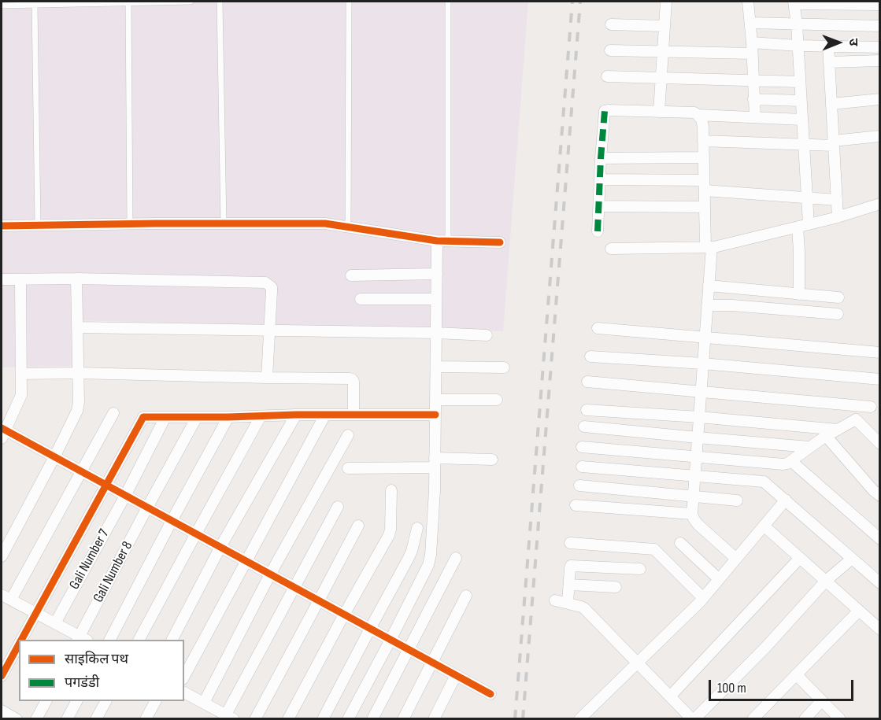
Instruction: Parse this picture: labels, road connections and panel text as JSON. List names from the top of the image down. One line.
{"streets":{"street":["Gali Number 7","Gali Number 8"]},"legend":["साइकिल पथ","पगडंडी"],"scale_bar":"100 m","north":"right"}
